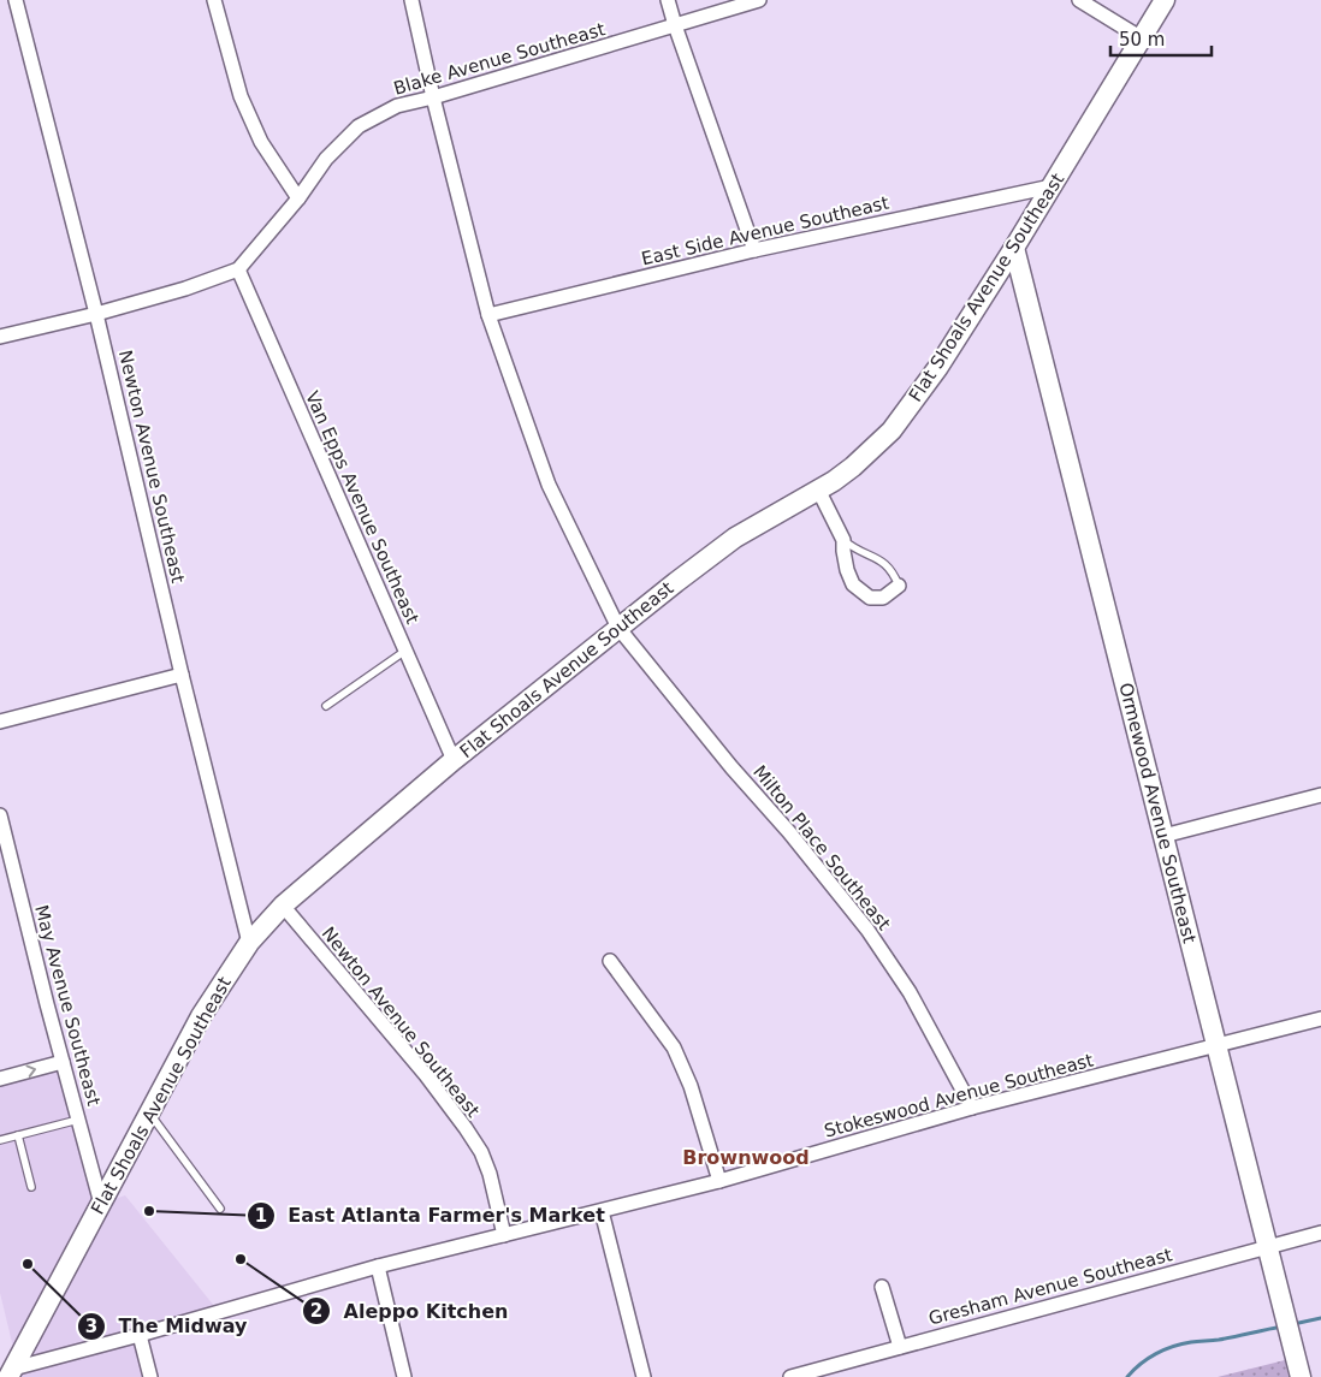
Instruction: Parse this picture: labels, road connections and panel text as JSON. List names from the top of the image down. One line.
{"streets":{"street":["Blake Avenue Southeast","East Side Avenue Southeast","Flat Shoals Avenue Southeast","Newton Avenue Southeast","Van Epps Avenue Southeast","Ormewood Avenue Southeast","Milton Place Southeast","May Avenue Southeast","Stokeswood Avenue Southeast","Gresham Avenue Southeast"]},"crossings":[["Blake Avenue Southeast","Newton Avenue Southeast"],["Blake Avenue Southeast","Van Epps Avenue Southeast"],["Blake Avenue Southeast","Milton Place Southeast"],["East Side Avenue Southeast","Flat Shoals Avenue Southeast"],["East Side Avenue Southeast","Milton Place Southeast"],["Flat Shoals Avenue Southeast","Newton Avenue Southeast"],["Flat Shoals Avenue Southeast","Van Epps Avenue Southeast"],["Flat Shoals Avenue Southeast","Ormewood Avenue Southeast"],["Flat Shoals Avenue Southeast","Milton Place Southeast"],["Flat Shoals Avenue Southeast","May Avenue Southeast"],["Flat Shoals Avenue Southeast","Stokeswood Avenue Southeast"],["Newton Avenue Southeast","Stokeswood Avenue Southeast"],["Ormewood Avenue Southeast","Stokeswood Avenue Southeast"],["Ormewood Avenue Southeast","Gresham Avenue Southeast"],["Milton Place Southeast","Stokeswood Avenue Southeast"]],"districts":["Brownwood"],"places":["East Atlanta Farmer's Market","Aleppo Kitchen","The Midway"],"scale_bar":"50 m"}
